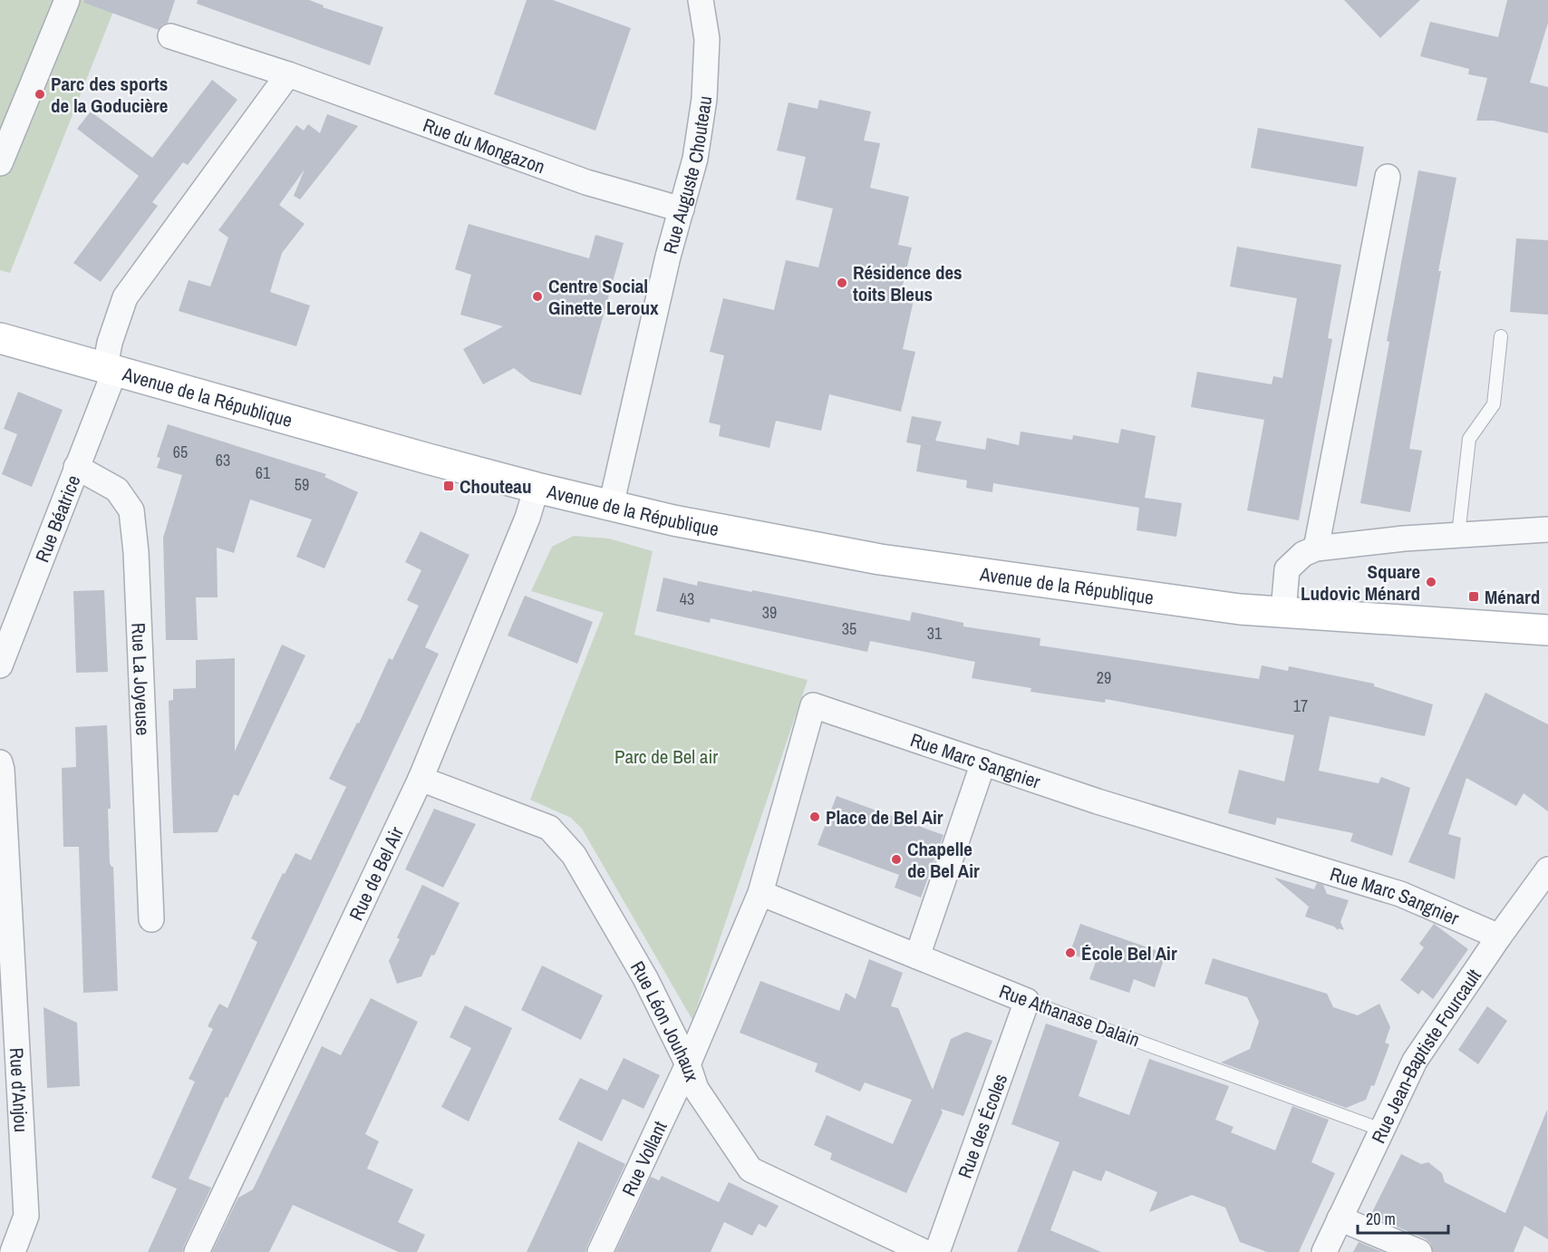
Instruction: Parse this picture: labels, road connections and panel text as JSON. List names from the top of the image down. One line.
{"streets":{"street":["Rue du Mongazon","Rue Auguste Chouteau","Avenue de la République","Rue Béatrice","Rue La Joyeuse","Rue Marc Sangnier","Rue de Bel Air","Rue Athanase Dalain","Rue Léon Jouhaux","Rue Jean-Baptiste Fourcault","Rue d'Anjou","Rue des Écoles","Rue Vollant"]},"crossings":[["Rue du Mongazon","Rue Auguste Chouteau"],["Rue Auguste Chouteau","Avenue de la République"],["Avenue de la République","Rue Béatrice"],["Avenue de la République","Rue de Bel Air"],["Rue Béatrice","Rue La Joyeuse"],["Rue Marc Sangnier","Rue Athanase Dalain"],["Rue Marc Sangnier","Rue Léon Jouhaux"],["Rue Marc Sangnier","Rue Jean-Baptiste Fourcault"],["Rue Marc Sangnier","Rue Vollant"],["Rue de Bel Air","Rue Léon Jouhaux"],["Rue Athanase Dalain","Rue Jean-Baptiste Fourcault"],["Rue Athanase Dalain","Rue des Écoles"],["Rue Léon Jouhaux","Rue Vollant"]],"parks":["Parc de Bel air"],"places":{"other":["Parc des sports de la Goducière","Résidence des toits Bleus","Centre Social Ginette Leroux","Square Ludovic Ménard","Place de Bel Air","Chapelle de Bel Air","École Bel Air"],"transit":["Chouteau","Ménard"]},"house_numbers":["65","63","61","59","43","39","35","31","29","17"],"scale_bar":"20 m"}
